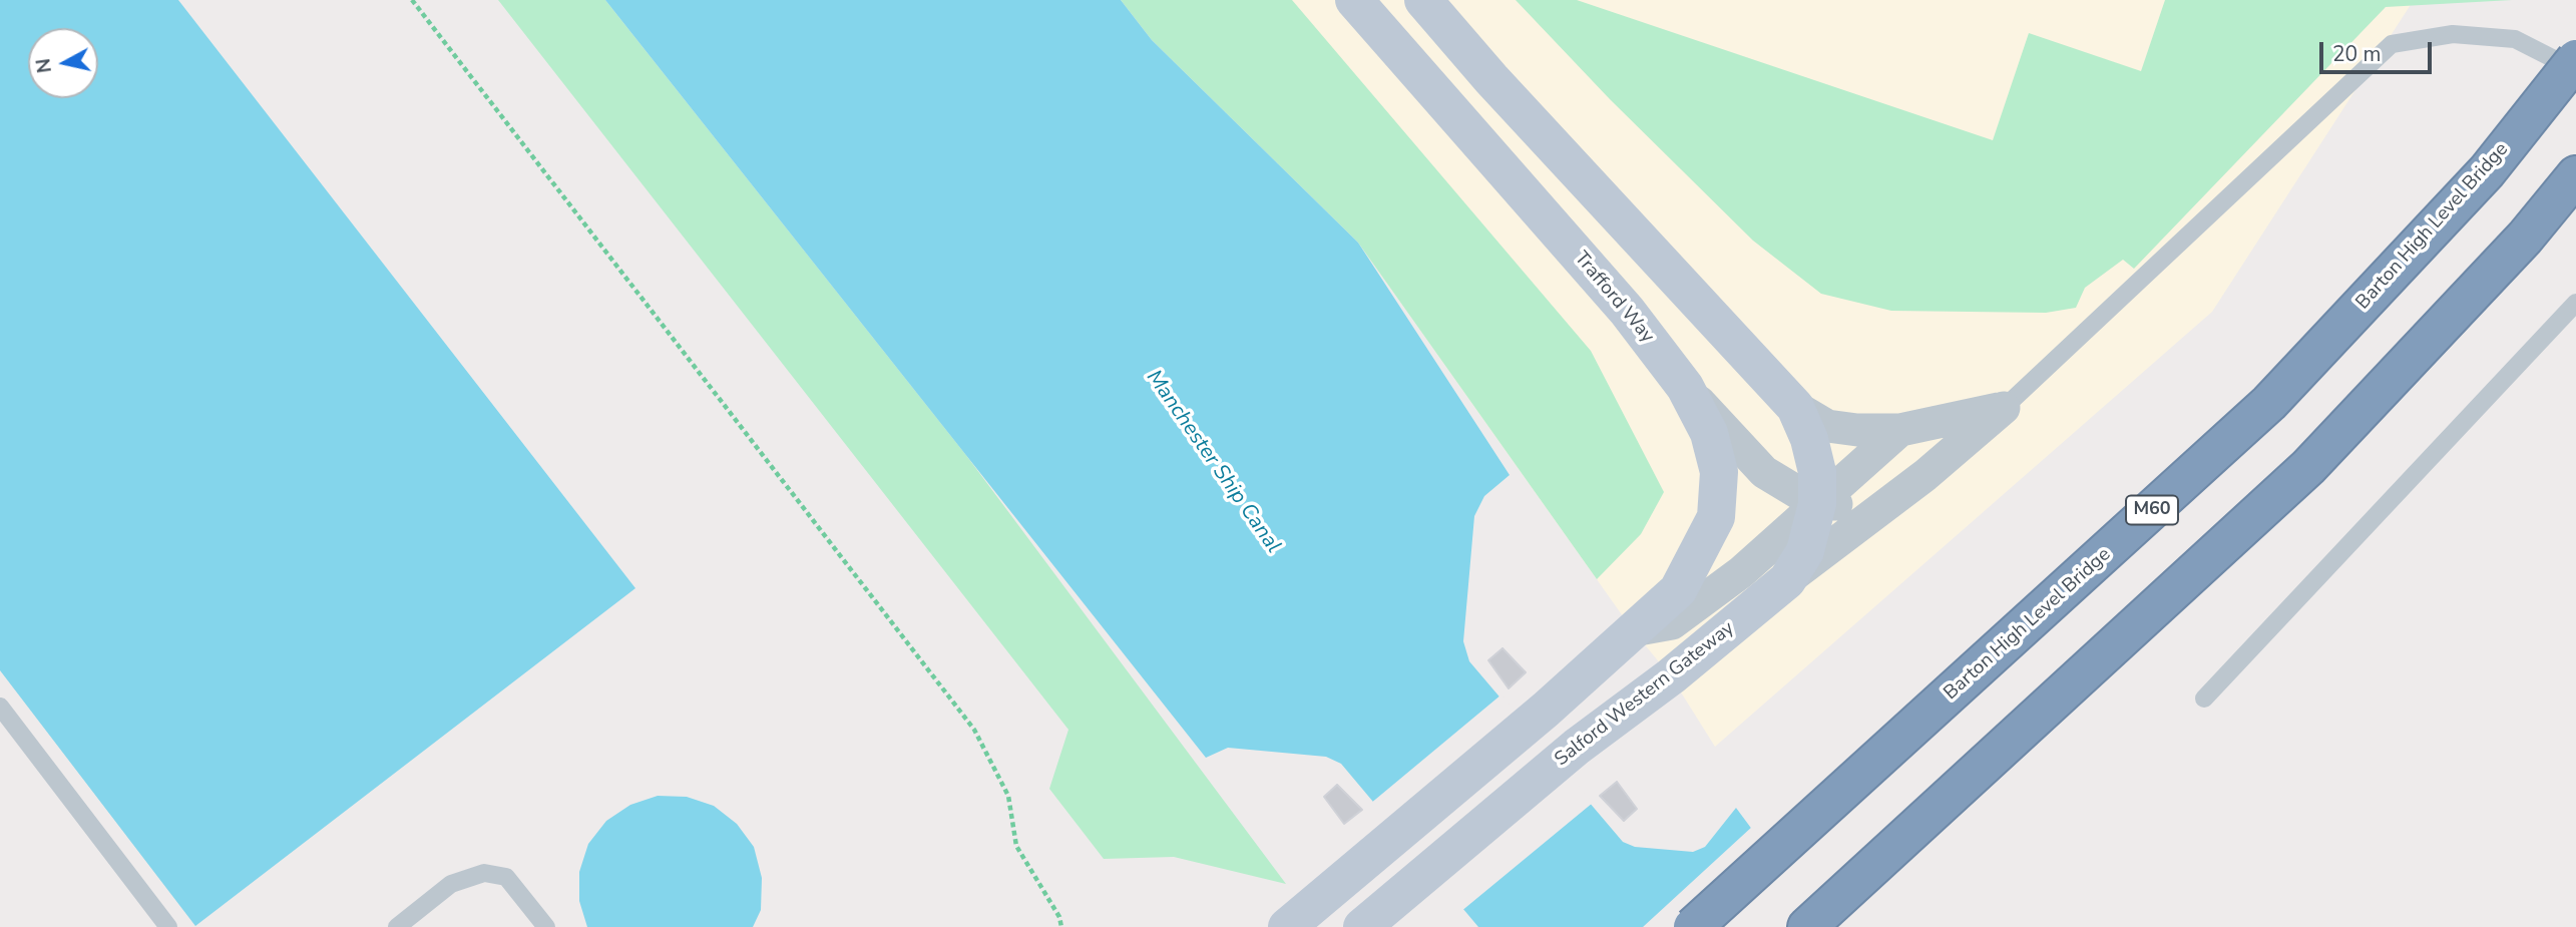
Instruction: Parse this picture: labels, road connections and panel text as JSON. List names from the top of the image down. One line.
{"streets":{"highway":["Barton High Level Bridge","M60"],"street":["Trafford Way","Salford Western Gateway"]},"water":["Manchester Ship Canal"],"scale_bar":"20 m","north":"left"}
